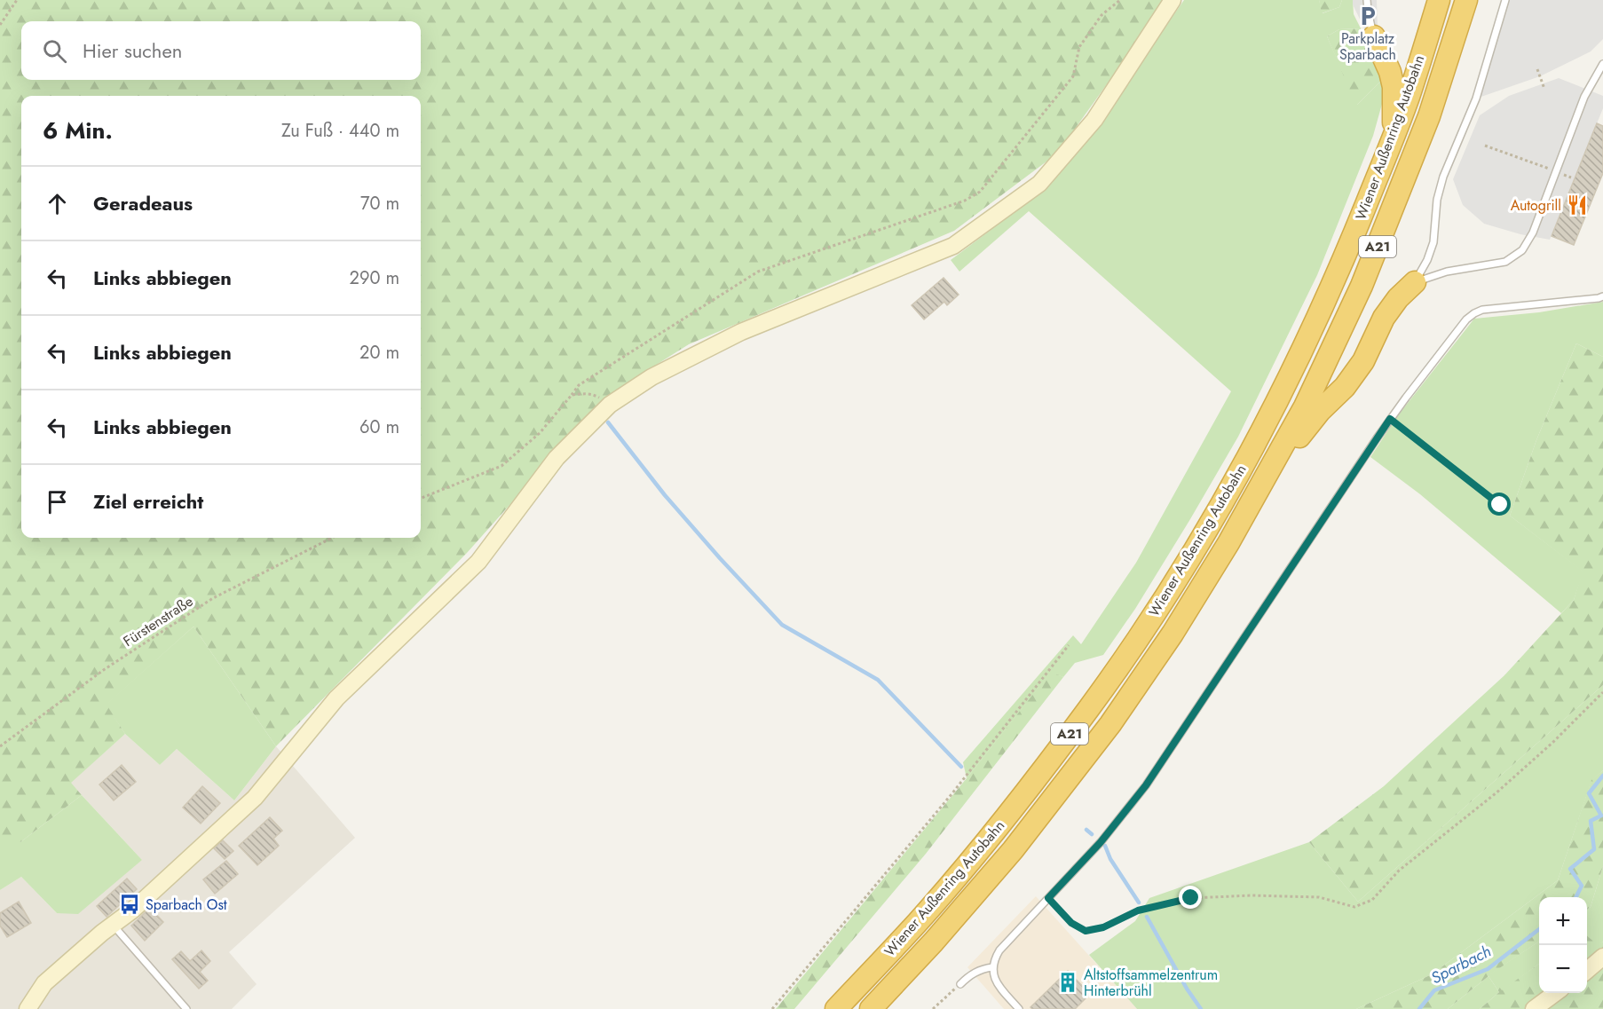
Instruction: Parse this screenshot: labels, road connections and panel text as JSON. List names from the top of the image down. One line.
{"streets":{"highway":["Wiener Außenring Autobahn","A21"],"path":["Fürstenstraße"]},"water":["Sparbach"],"places":{"parking":["Parkplatz Sparbach"],"restaurant":["Autogrill"],"bus stop":["Sparbach Ost"],"building":["Altstoffsammelzentrum Hinterbrühl"]},"page":{"search":"Hier suchen","heading":["6 Min.","Zu Fuß · 440 m"],"list":[["Geradeaus","70 m"],["Links abbiegen","290 m"],["Links abbiegen","20 m"],["Links abbiegen","60 m"],"Ziel erreicht"],"map_buttons":["+","−"]}}
